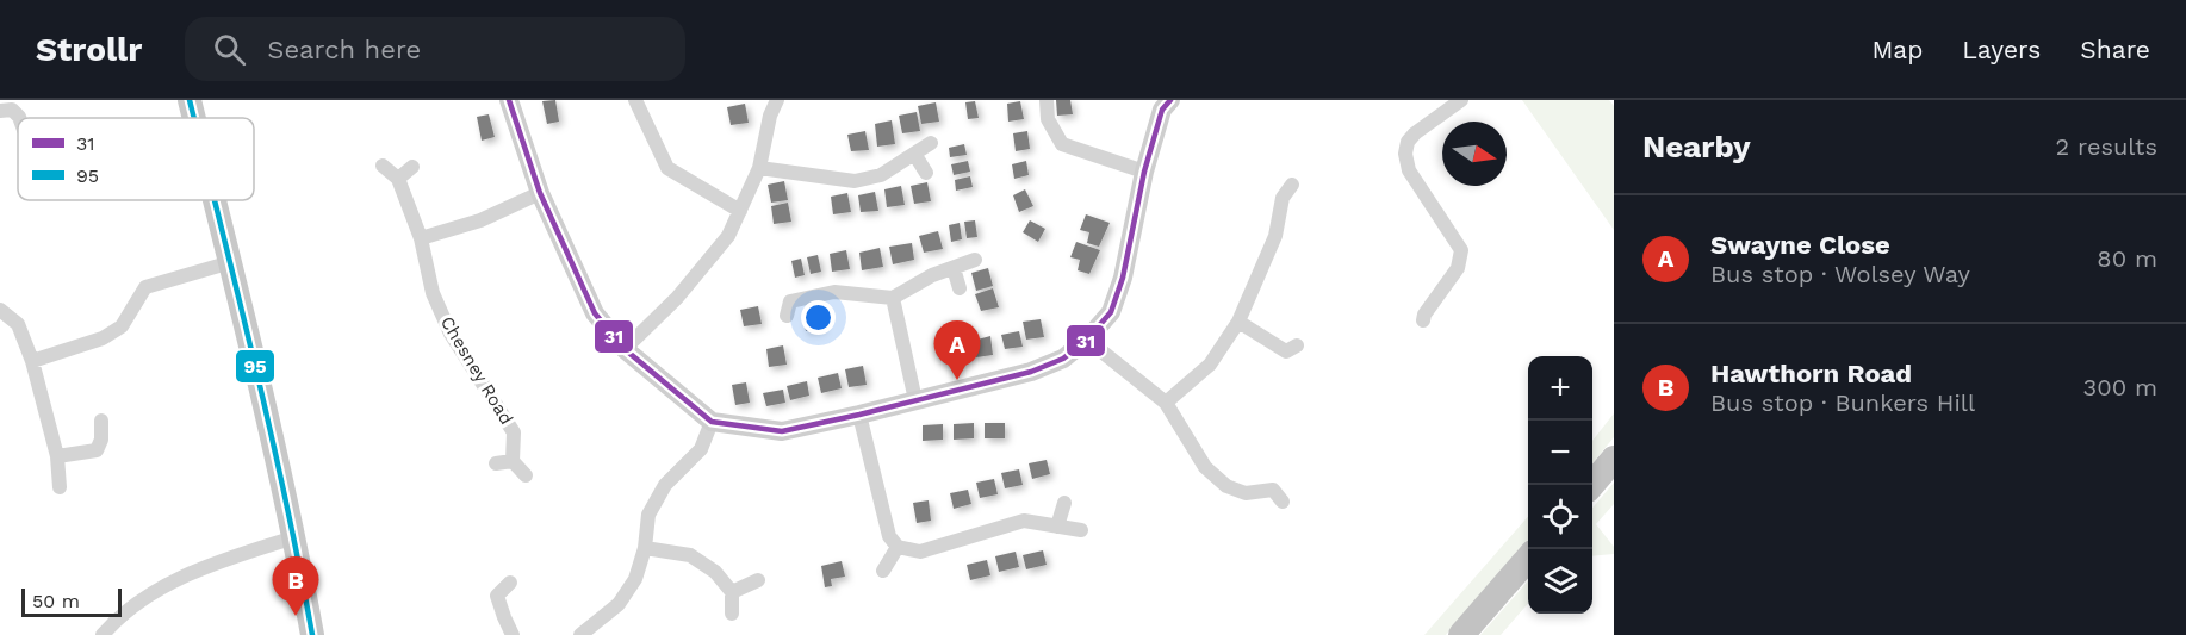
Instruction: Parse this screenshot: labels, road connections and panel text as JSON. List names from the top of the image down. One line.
{"streets":{"street":["Chesney Road"]},"lines":["transit line 31","transit line 95"],"legend":["31","95"],"scale_bar":"50 m","north":"right","page":{"header":"Strollr","search":"Search here","nav":["Map","Layers","Share"],"heading":["Nearby","2 results"],"list":[{"mark":"A","name":"Swayne Close","note":"Bus stop · Wolsey Way","value":"80 m"},{"mark":"B","name":"Hawthorn Road","note":"Bus stop · Bunkers Hill","value":"300 m"}],"pins":["A","B"],"map_buttons":["+","−"],"scale":"50 m"}}
